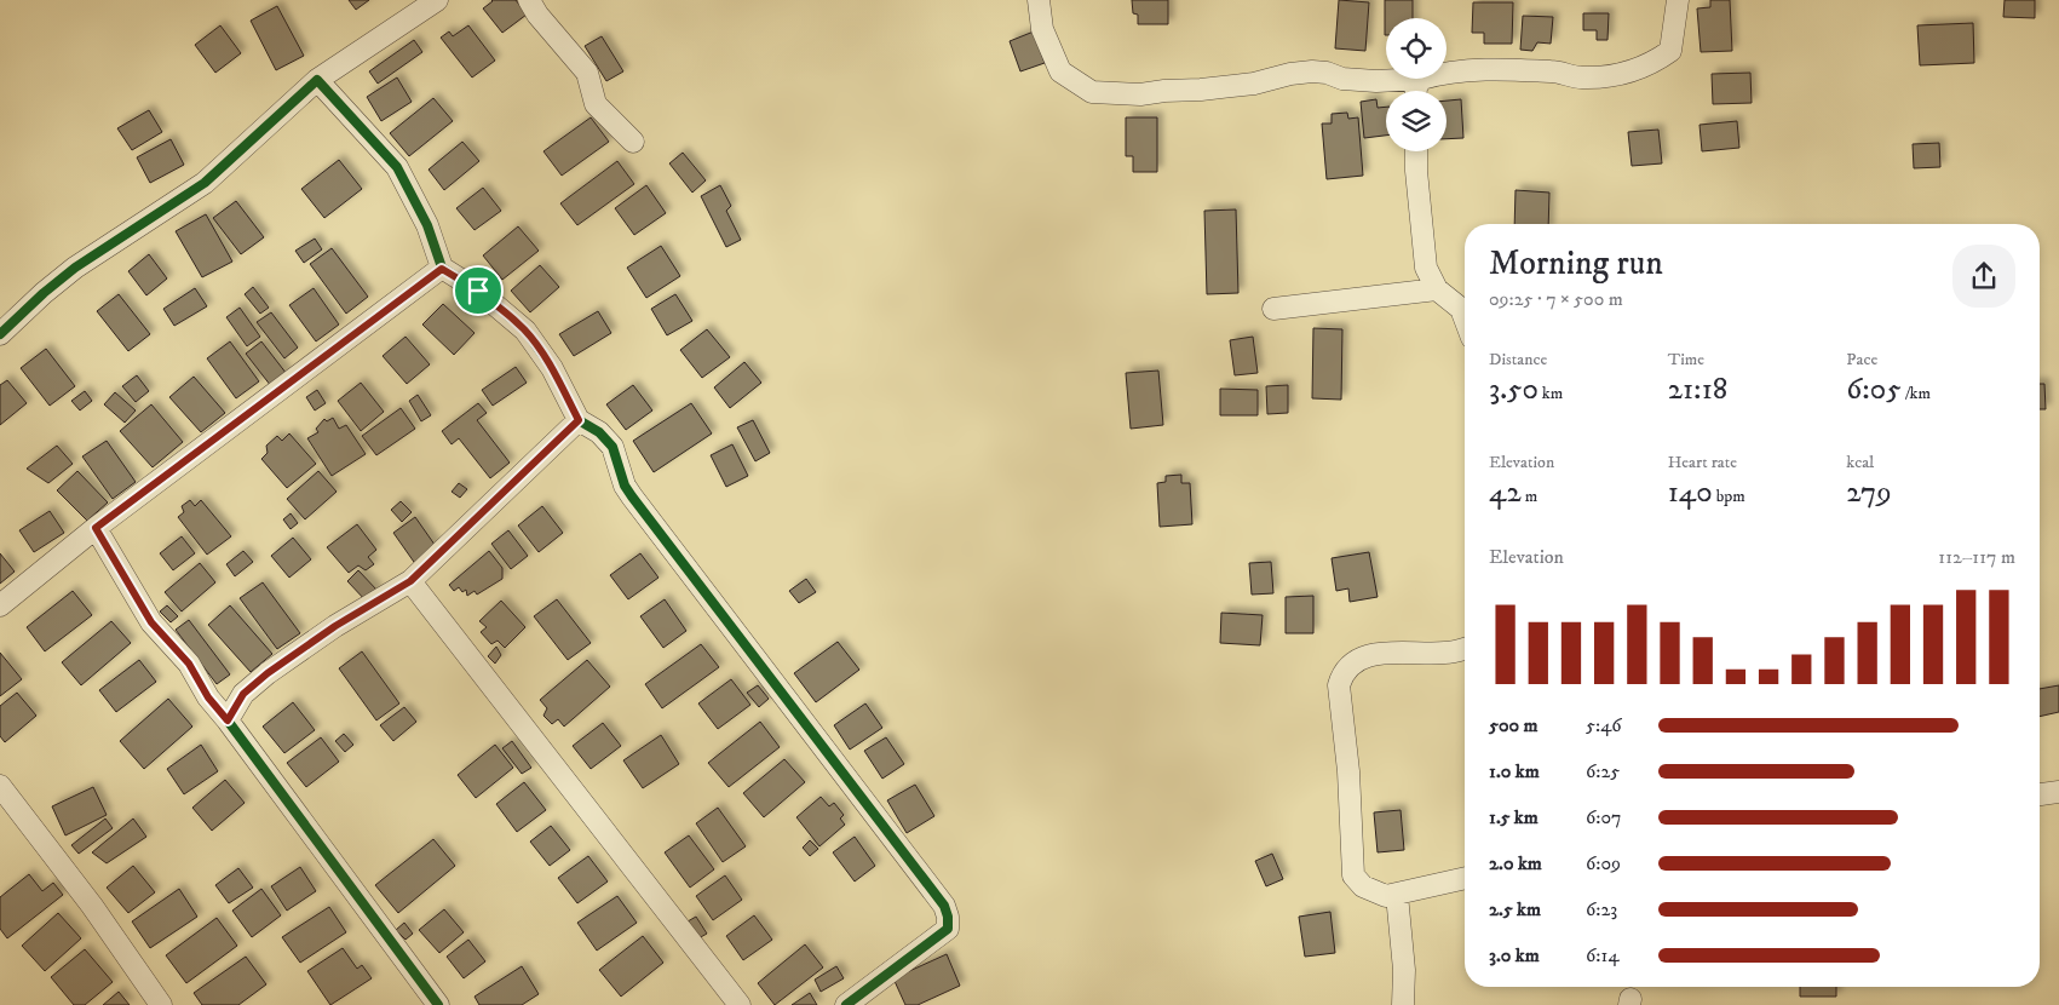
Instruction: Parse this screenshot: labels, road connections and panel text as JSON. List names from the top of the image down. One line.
{"page":{"heading":["Morning run","09:25 · 7 × 500 m"],"stats":[["Distance","3.50 km"],["Time","21:18"],["Pace","6:05 /km"],["Elevation","42 m"],["Heart rate","140 bpm"],["kcal","279"]],"chart":["Elevation","112–117 m"],"list":[{"name":"500 m","note":"5:46"},{"name":"1.0 km","note":"6:25"},{"name":"1.5 km","note":"6:07"},{"name":"2.0 km","note":"6:09"},{"name":"2.5 km","note":"6:23"},{"name":"3.0 km","note":"6:14"}]}}
